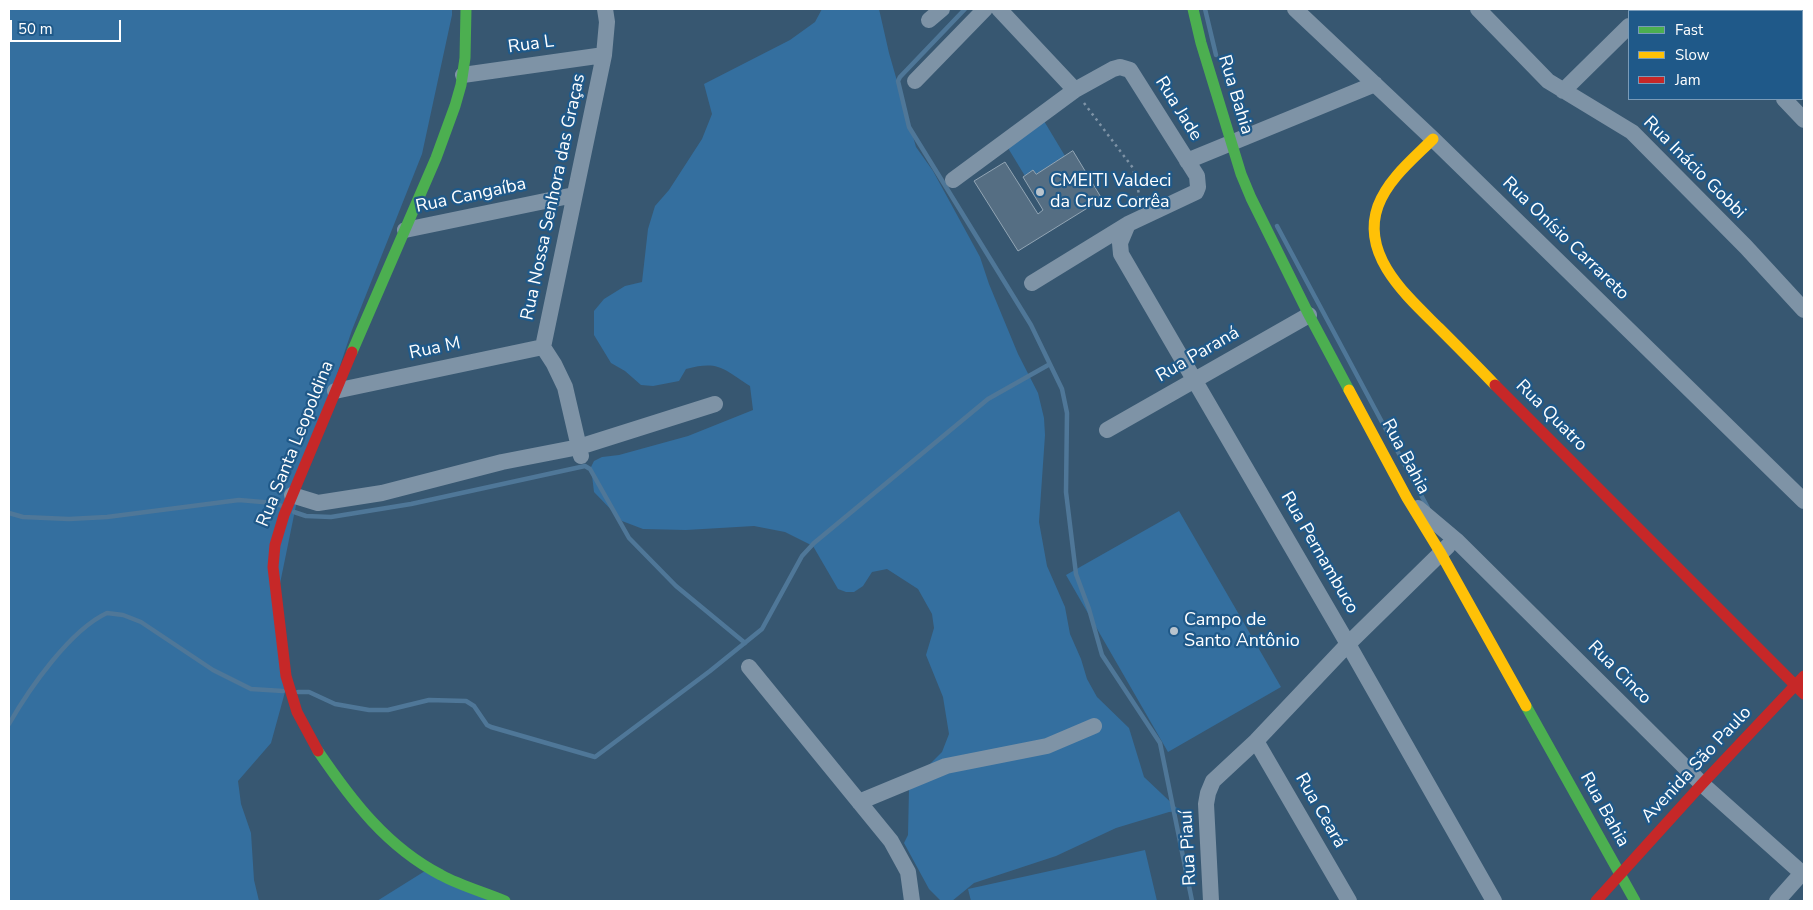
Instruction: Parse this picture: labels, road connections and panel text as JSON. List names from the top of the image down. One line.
{"streets":{"street":["Rua L","Rua Bahia","Rua Jade","Rua Inácio Gobbi","Rua Cangaíba","Rua Nossa Senhora das Graças","Rua Onísio Carrareto","Rua M","Rua Paraná","Rua Quatro","Rua Santa Leopoldina","Rua Pernambuco","Rua Cinco","Avenida São Paulo","Rua Ceará","Rua Piauí"]},"crossings":[["Rua L","Rua Nossa Senhora das Graças"],["Rua L","Rua Santa Leopoldina"],["Rua Bahia","Rua Paraná"],["Rua Bahia","Rua Cinco"],["Rua Bahia","Avenida São Paulo"],["Rua Jade","Rua Pernambuco"],["Rua Cangaíba","Rua Nossa Senhora das Graças"],["Rua Cangaíba","Rua Santa Leopoldina"],["Rua Nossa Senhora das Graças","Rua M"],["Rua Onísio Carrareto","Rua Quatro"],["Rua M","Rua Santa Leopoldina"],["Rua Paraná","Rua Pernambuco"],["Rua Quatro","Avenida São Paulo"],["Rua Cinco","Avenida São Paulo"],["Rua Ceará","Rua Piauí"]],"places":["CMEITI Valdeci da Cruz Corrêa","Campo de Santo Antônio"],"legend":["Fast","Slow","Jam"],"scale_bar":"50 m"}
